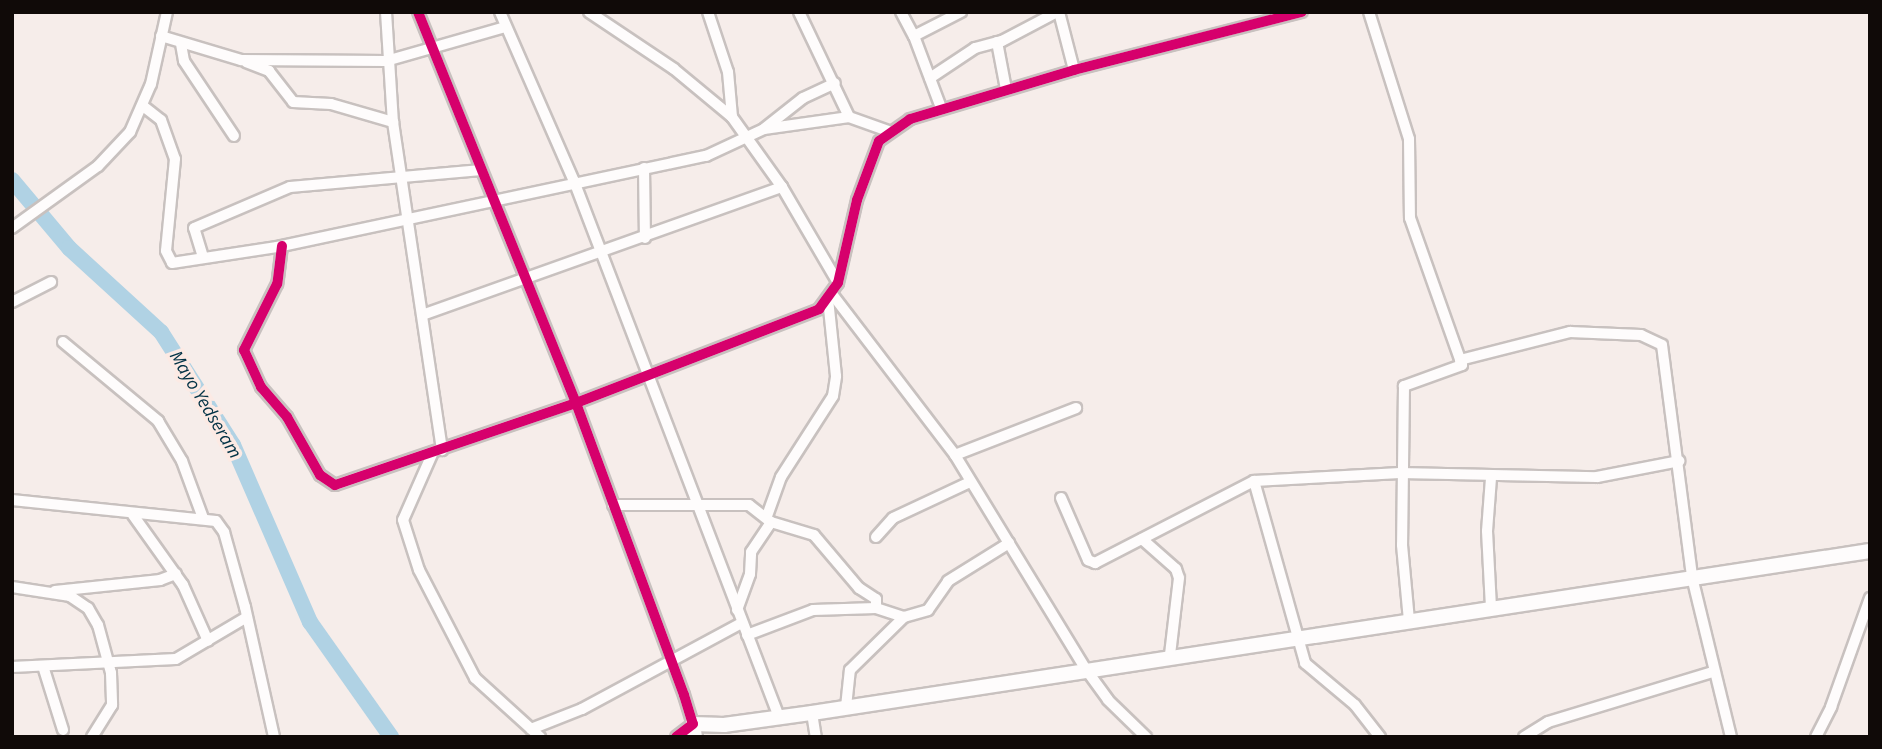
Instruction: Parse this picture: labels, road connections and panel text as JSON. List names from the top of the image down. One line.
{"water":["Mayo Yedseram"]}
